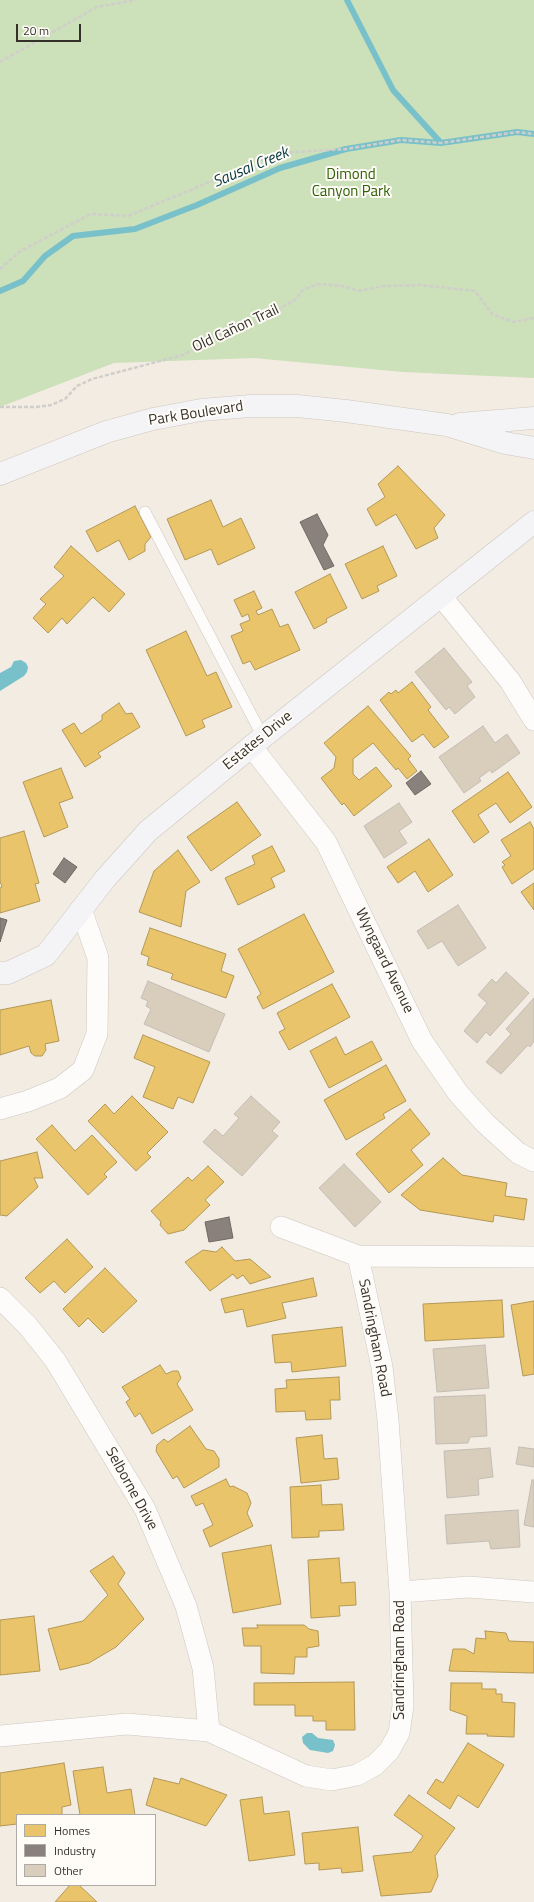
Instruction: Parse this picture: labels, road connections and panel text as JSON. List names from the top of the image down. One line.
{"streets":{"street":["Park Boulevard","Estates Drive","Wyngaard Avenue","Sandringham Road","Selborne Drive"],"path":["Old Cañon Trail"]},"crossings":[["Estates Drive","Wyngaard Avenue"],["Sandringham Road","Selborne Drive"]],"water":["Sausal Creek"],"parks":["Dimond Canyon Park"],"legend":["Homes","Industry","Other"],"scale_bar":"20 m"}
